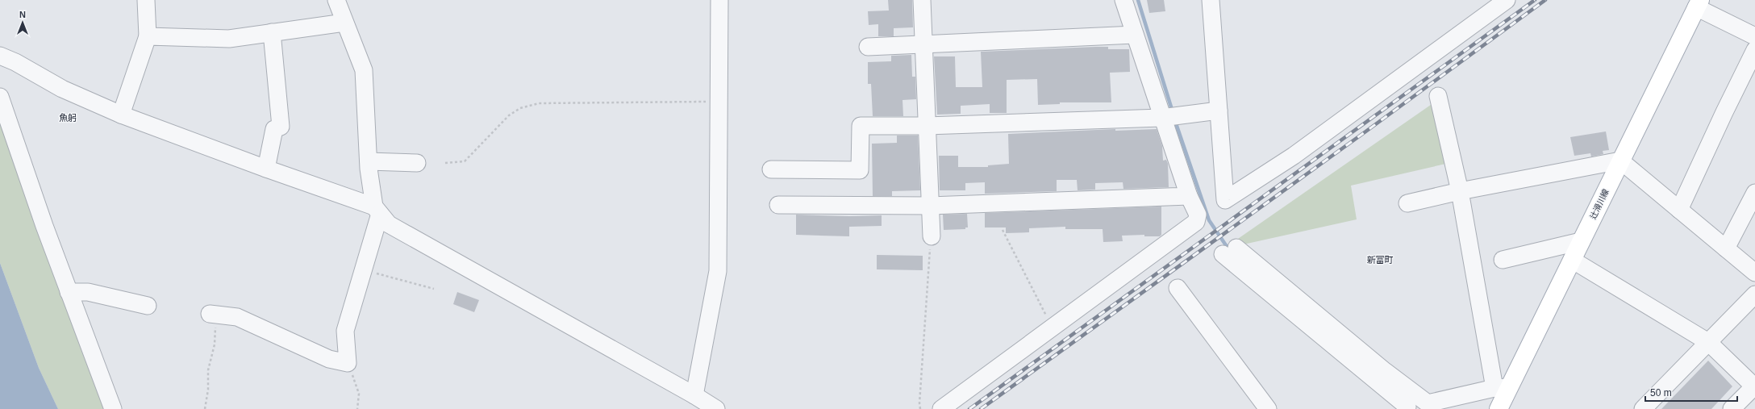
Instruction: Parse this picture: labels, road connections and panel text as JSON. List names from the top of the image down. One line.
{"streets":{"main road":["辻滑川線"]},"districts":["魚躬","新富町"],"scale_bar":"50 m","north":"top"}
